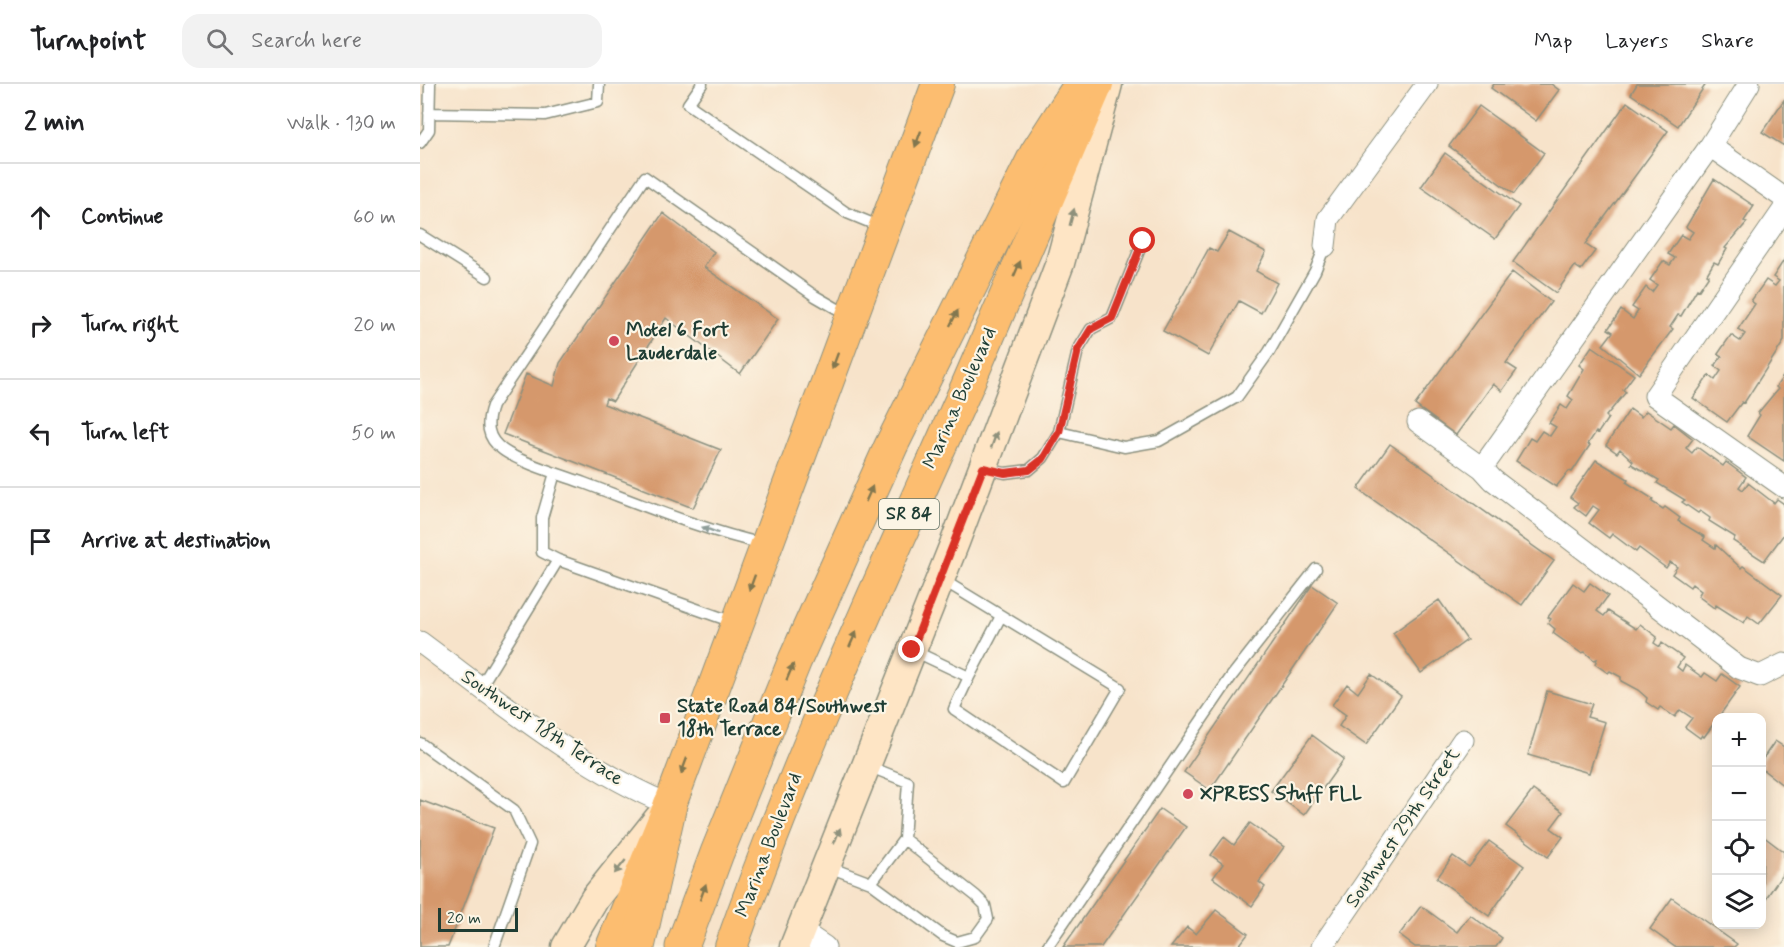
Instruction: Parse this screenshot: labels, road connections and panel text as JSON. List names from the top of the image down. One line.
{"streets":{"main road":["Marina Boulevard","SR 84"],"street":["Southwest 18th Terrace","Southwest 29th Street"]},"places":{"other":["Motel 6 Fort Lauderdale","XPRESS Stuff FLL"],"transit":["State Road 84/Southwest 18th Terrace"]},"scale_bar":"20 m","page":{"header":"Turnpoint","search":"Search here","nav":["Map","Layers","Share"],"heading":["2 min","Walk · 130 m"],"list":[["Continue","60 m"],["Turn right","20 m"],["Turn left","50 m"],"Arrive at destination"],"map_buttons":["+","−"],"scale":"20 m"}}
